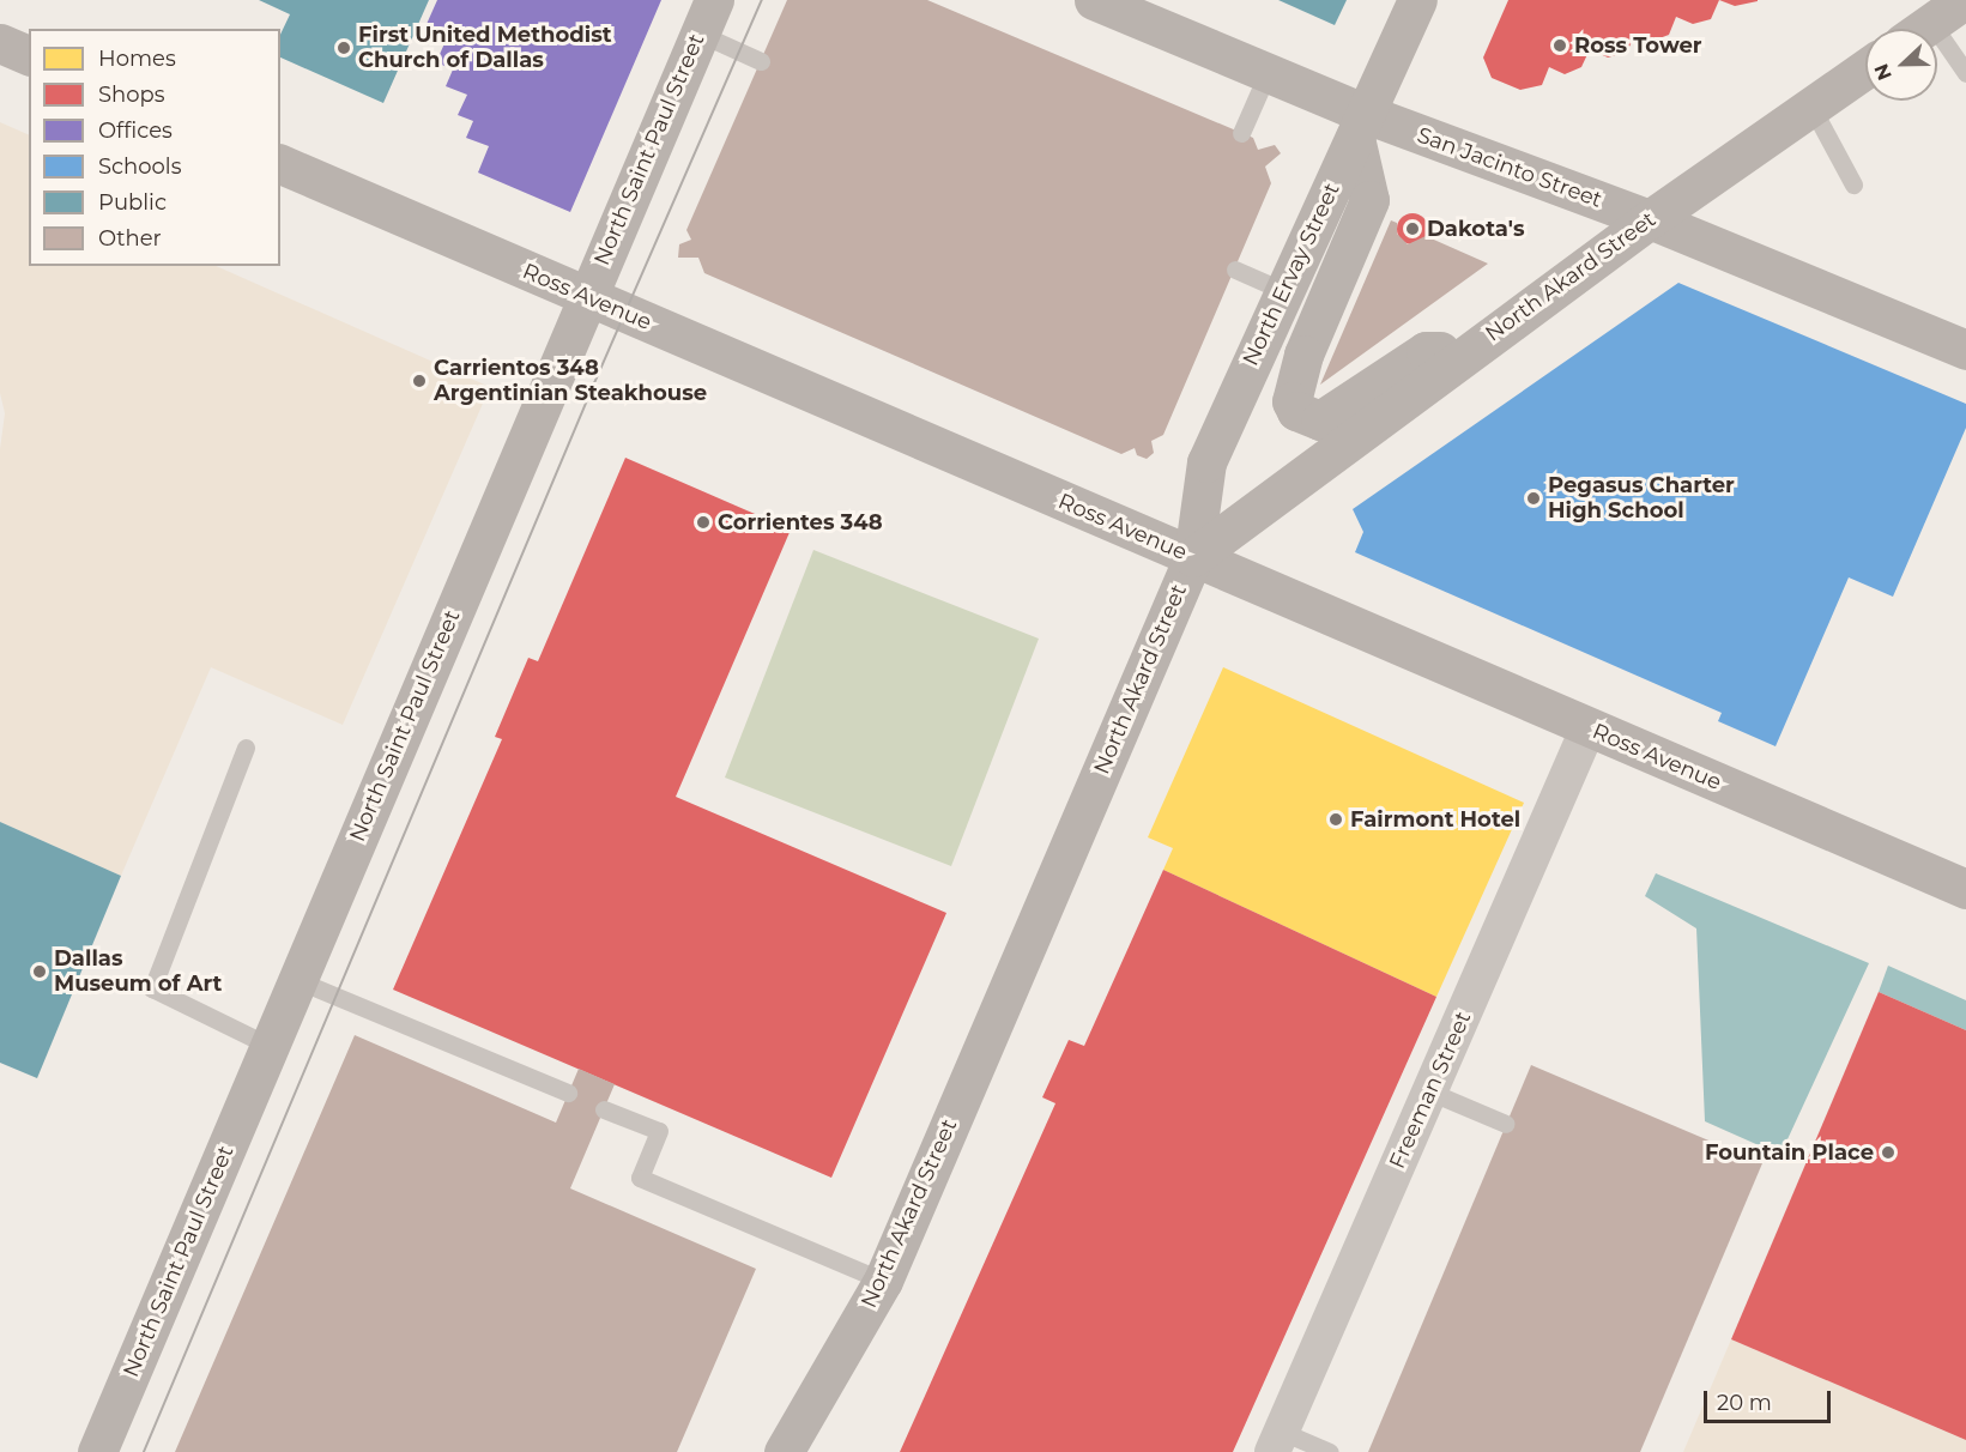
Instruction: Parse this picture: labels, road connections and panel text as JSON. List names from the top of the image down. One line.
{"streets":{"main road":["North Saint Paul Street","San Jacinto Street","North Ervay Street","North Akard Street","Ross Avenue"],"street":["Freeman Street"]},"crossings":[["North Saint Paul Street","Ross Avenue"],["San Jacinto Street","North Ervay Street"],["San Jacinto Street","North Akard Street"],["North Ervay Street","North Akard Street"],["North Ervay Street","Ross Avenue"],["North Akard Street","Ross Avenue"],["Ross Avenue","Freeman Street"]],"places":["Ross Tower","First United Methodist Church of Dallas","Dakota's","Carrientos 348 Argentinian Steakhouse","Pegasus Charter High School","Corrientes 348","Fairmont Hotel","Dallas Museum of Art","Fountain Place"],"legend":["Homes","Shops","Offices","Schools","Public","Other"],"scale_bar":"20 m","north":"left"}
